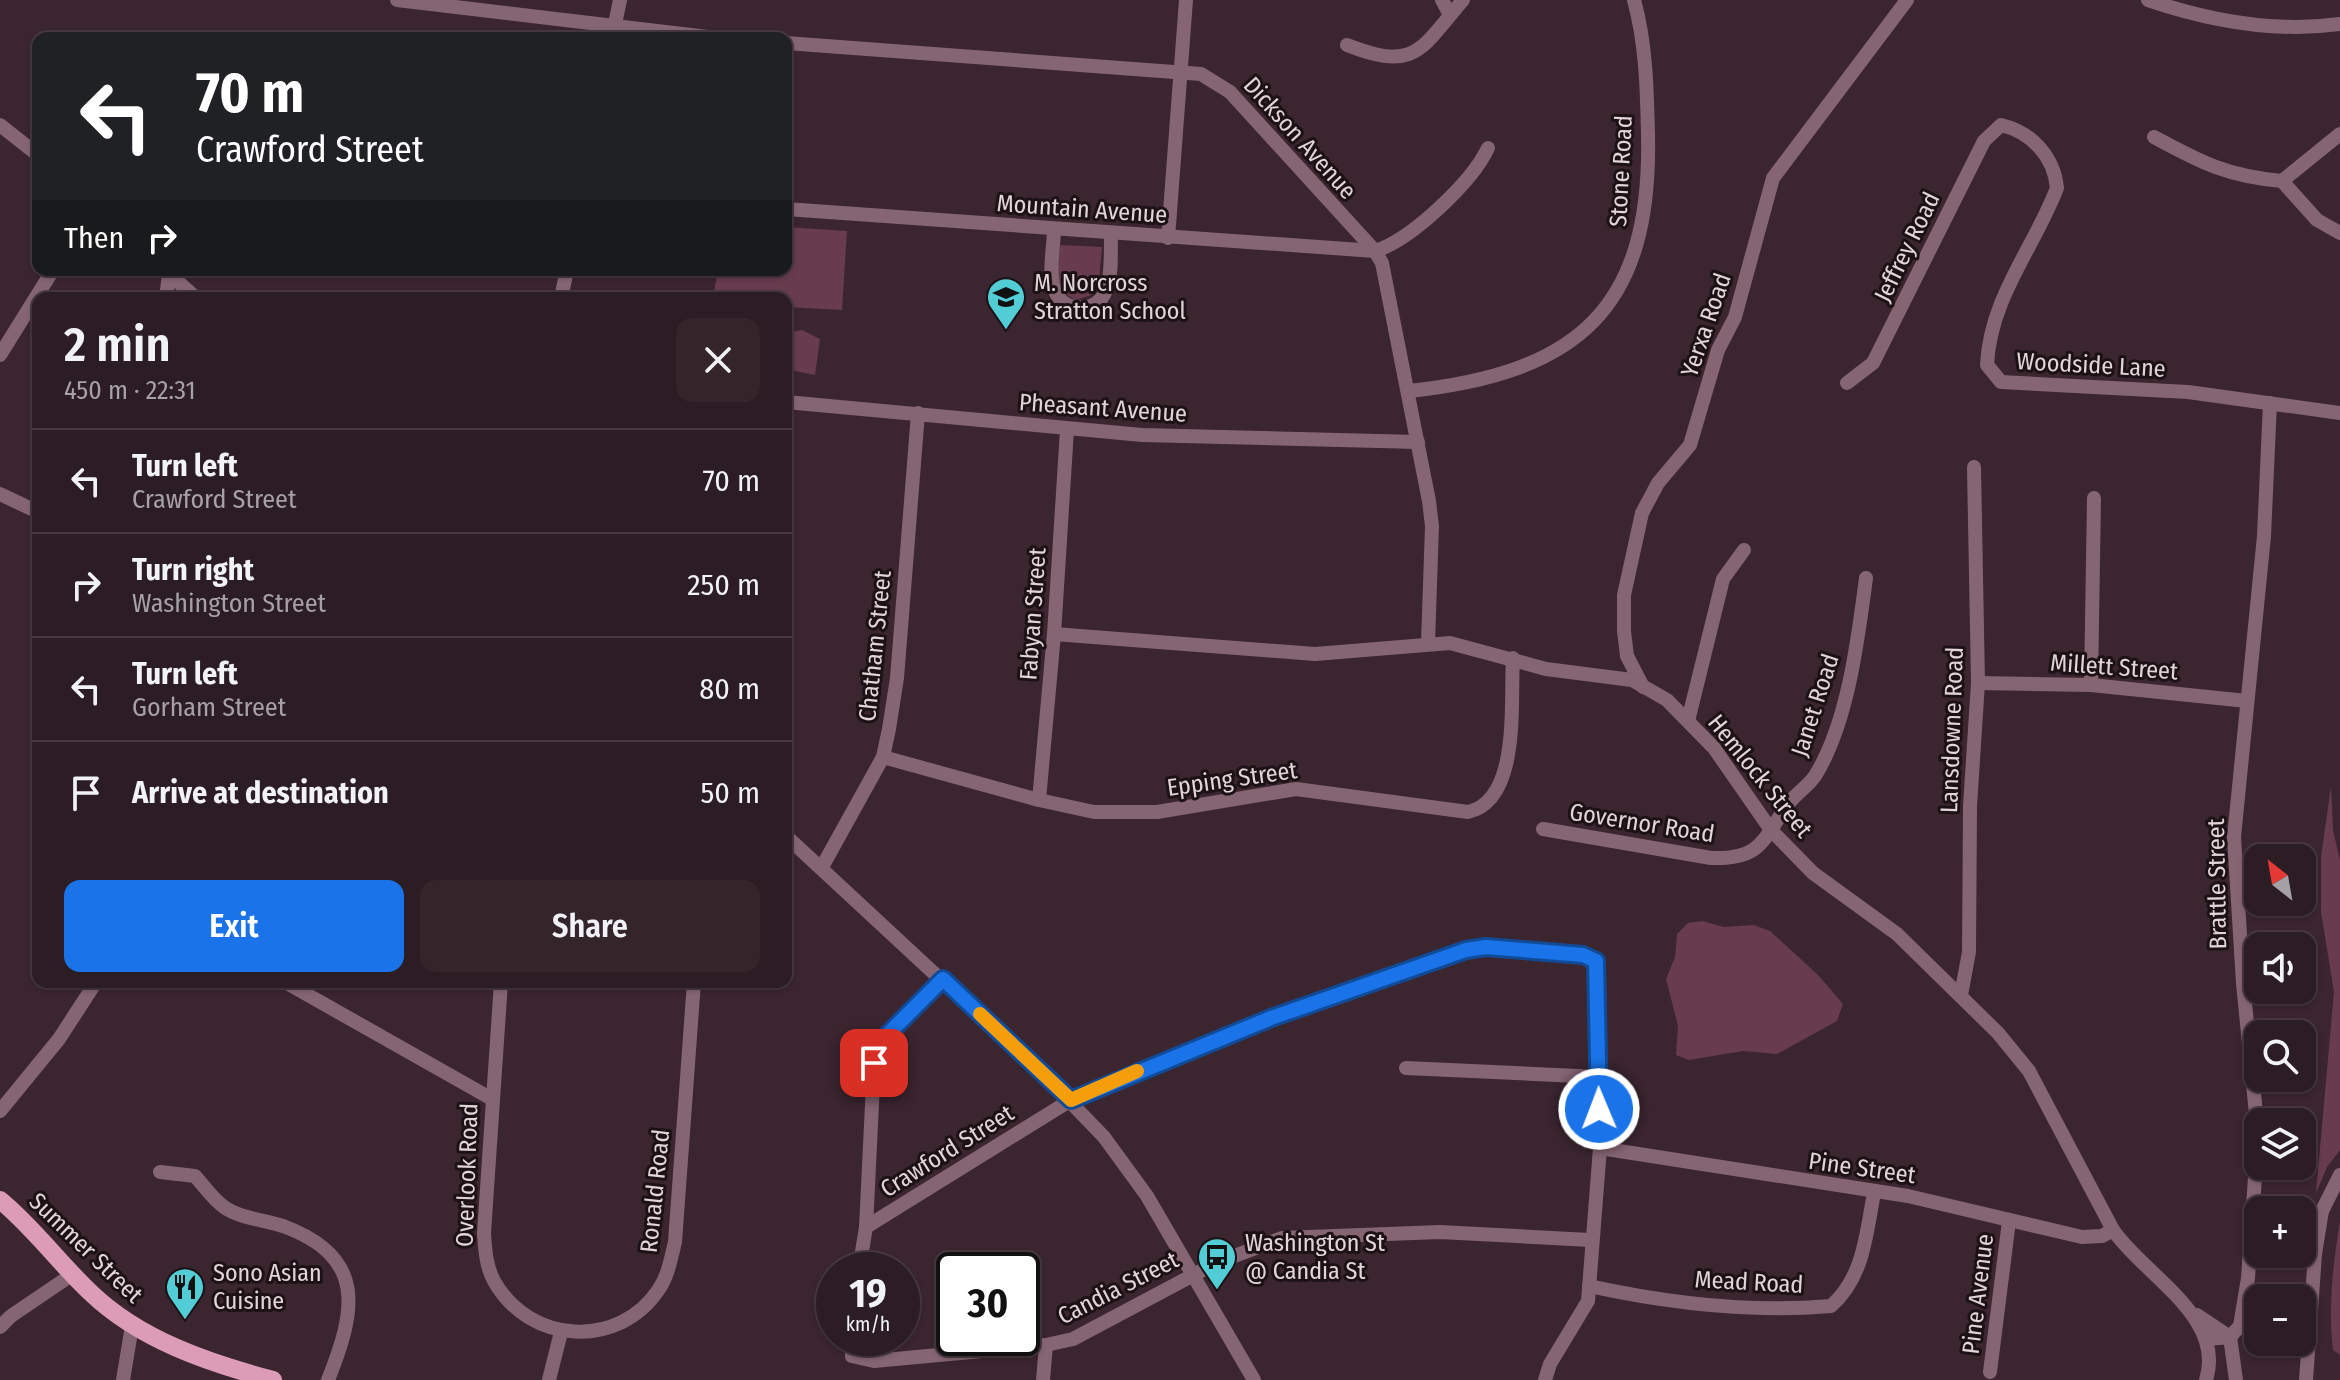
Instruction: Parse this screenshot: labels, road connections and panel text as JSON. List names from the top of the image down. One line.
{"streets":{"main road":["Summer Street"],"street":["Dickson Avenue","Stone Road","Mountain Avenue","Jeffrey Road","Yerxa Road","Woodside Lane","Pheasant Avenue","Fabyan Street","Chatham Street","Millett Street","Janet Road","Lansdowne Road","Hemlock Street","Epping Street","Governor Road","Brattle Street","Crawford Street","Pine Street","Overlook Road","Ronald Road","Mead Road","Candia Street","Pine Avenue"]},"crossings":[["Dickson Avenue","Stone Road"],["Dickson Avenue","Mountain Avenue"],["Dickson Avenue","Pheasant Avenue"],["Dickson Avenue","Hemlock Street"],["Jeffrey Road","Woodside Lane"],["Yerxa Road","Hemlock Street"],["Woodside Lane","Brattle Street"],["Pheasant Avenue","Fabyan Street"],["Pheasant Avenue","Chatham Street"],["Fabyan Street","Hemlock Street"],["Fabyan Street","Epping Street"],["Chatham Street","Epping Street"],["Millett Street","Lansdowne Road"],["Millett Street","Brattle Street"],["Janet Road","Hemlock Street"],["Janet Road","Governor Road"],["Lansdowne Road","Hemlock Street"],["Hemlock Street","Epping Street"],["Hemlock Street","Governor Road"],["Hemlock Street","Brattle Street"],["Hemlock Street","Pine Street"],["Pine Street","Mead Road"],["Pine Street","Pine Avenue"],["Overlook Road","Ronald Road"]],"places":{"school or university":["M. Norcross Stratton School"],"bus stop":["Washington St @ Candia St"],"restaurant":["Sono Asian Cuisine"]},"north":"top left","page":{"turn":["70 m","Crawford Street"],"then":"Then","heading":["2 min","450 m · 22:31"],"list":[{"name":"Turn left","note":"Crawford Street","value":"70 m"},{"name":"Turn right","note":"Washington Street","value":"250 m"},{"name":"Turn left","note":"Gorham Street","value":"80 m"},{"name":"Arrive at destination","value":"50 m"}],"map_buttons":["+","−"],"buttons":["Exit","Share"],"speed":"19 km/h","limit":"30"}}
